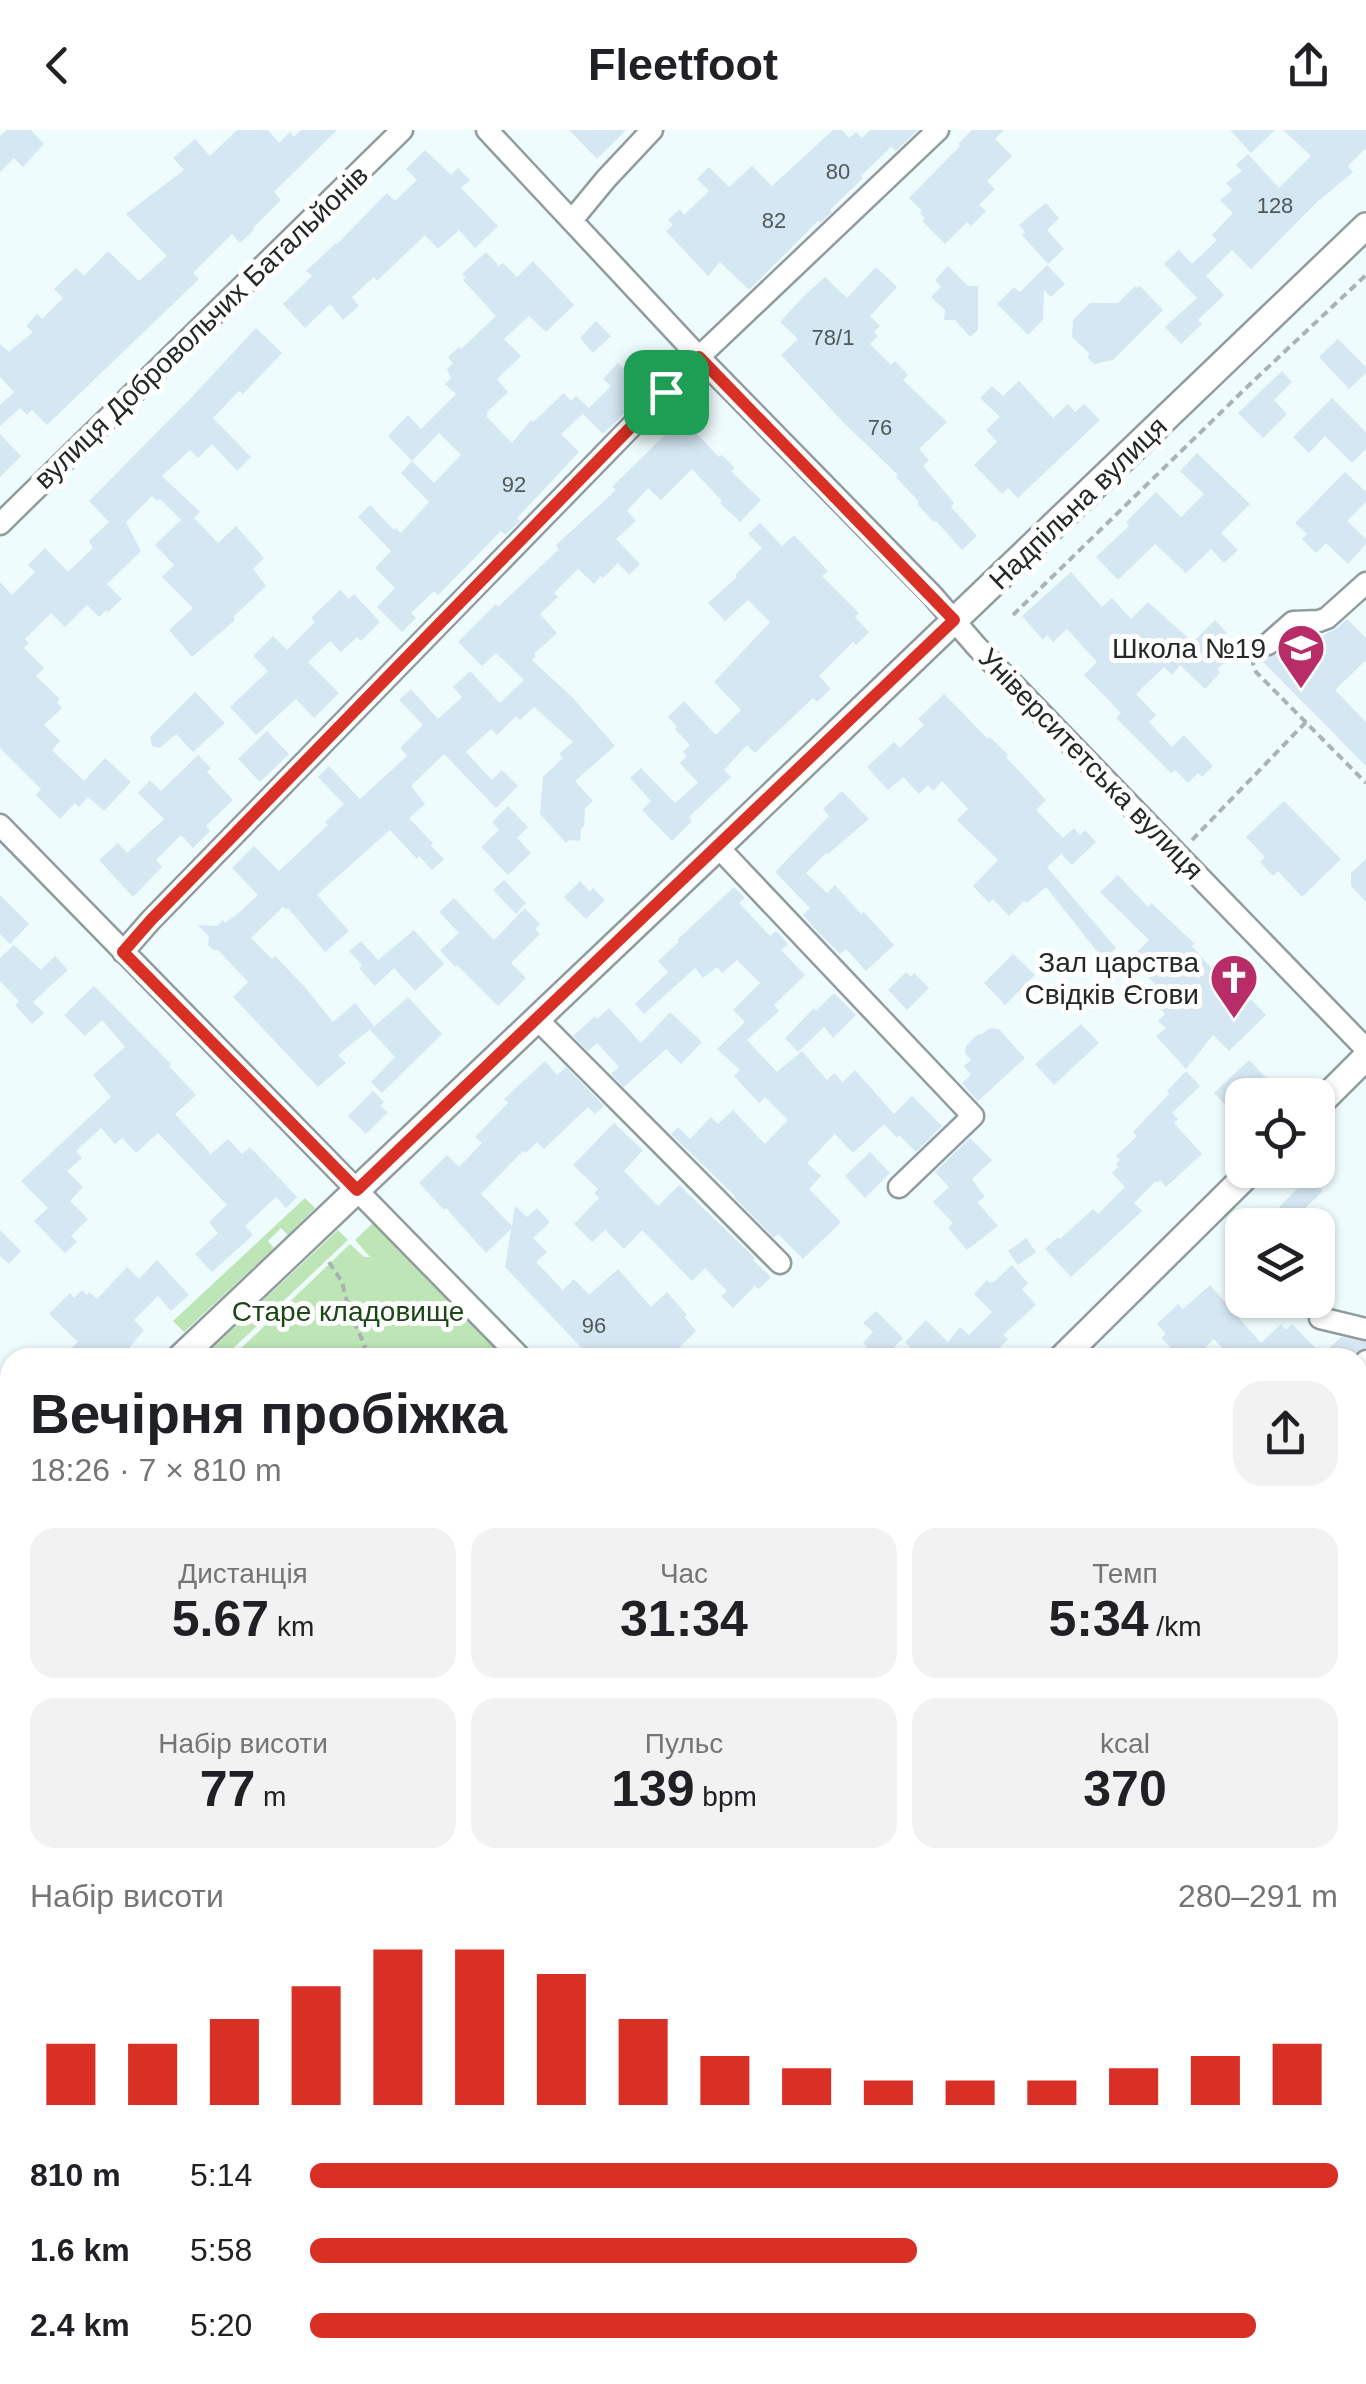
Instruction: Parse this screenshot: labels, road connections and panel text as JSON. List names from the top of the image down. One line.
{"streets":{"main road":["Надпільна вулиця"],"street":["вулиця Добровольчих Батальйонів","Університетська вулиця"]},"crossings":[["Надпільна вулиця","Університетська вулиця"]],"parks":["Старе кладовище"],"places":{"school or university":["Школа №19"],"church":["Зал царства Свідків Єгови"]},"house_numbers":["80","128","82","78/1","76","92","96"],"page":{"header":"Fleetfoot","heading":["Вечірня пробіжка","18:26 · 7 × 810 m"],"stats":[["Дистанція","5.67 km"],["Час","31:34"],["Темп","5:34 /km"],["Набір висоти","77 m"],["Пульс","139 bpm"],["kcal","370"]],"chart":["Набір висоти","280–291 m"],"list":[{"name":"810 m","note":"5:14"},{"name":"1.6 km","note":"5:58"},{"name":"2.4 km","note":"5:20"}]}}
